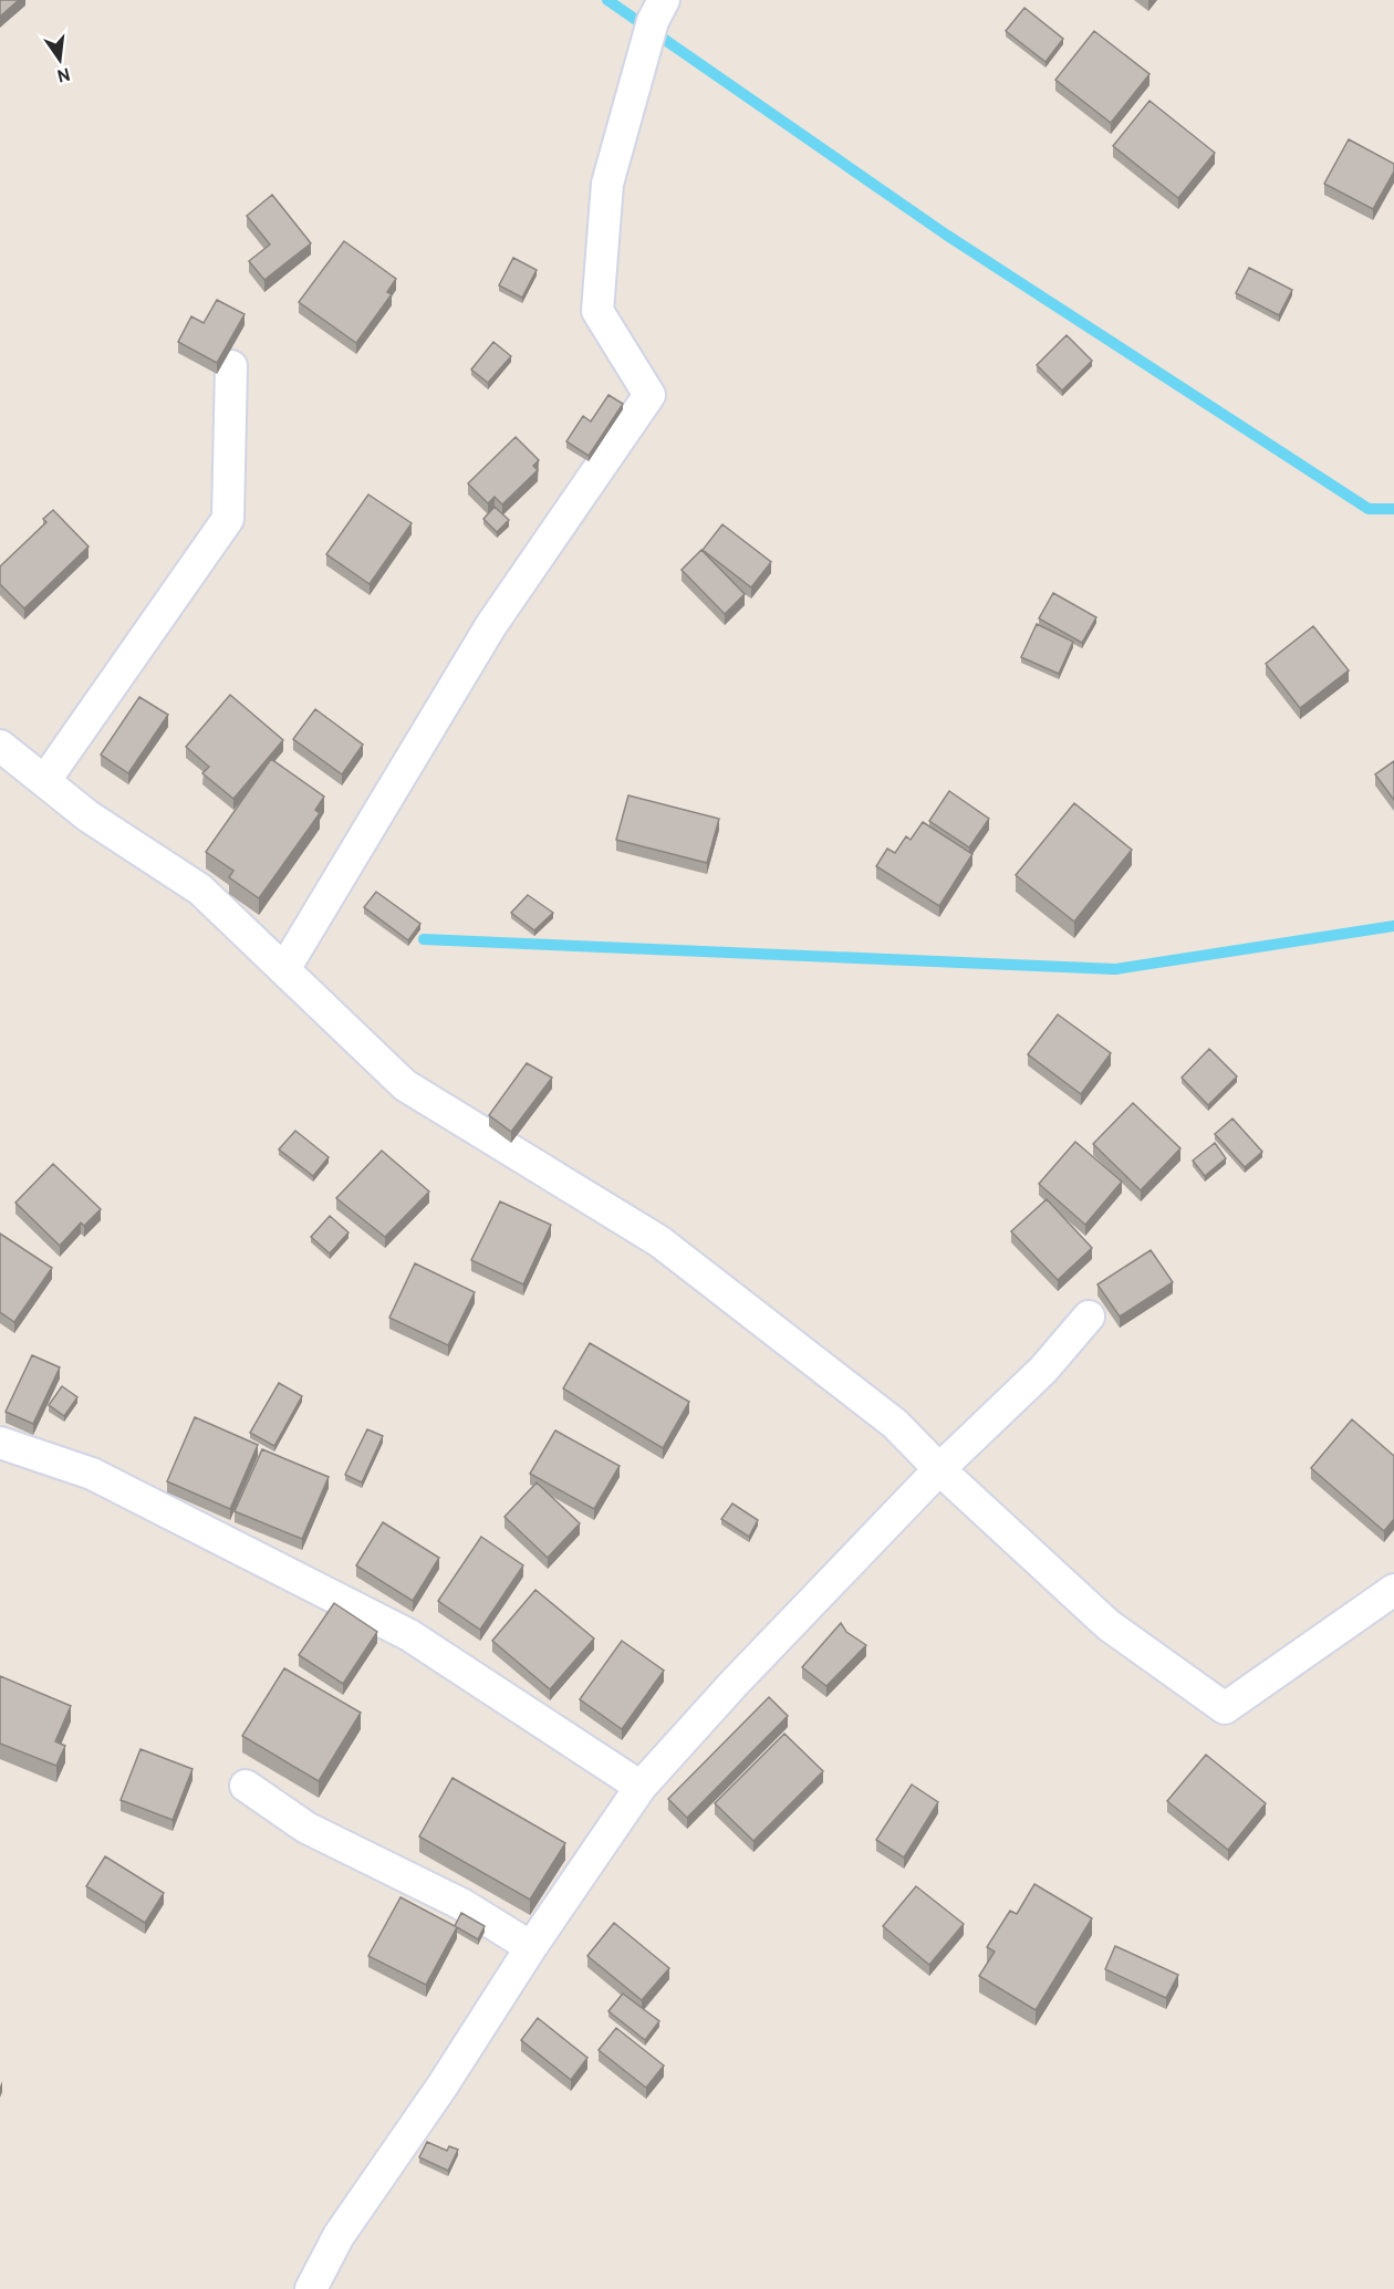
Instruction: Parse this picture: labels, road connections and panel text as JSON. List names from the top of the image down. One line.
{"north":"bottom"}
